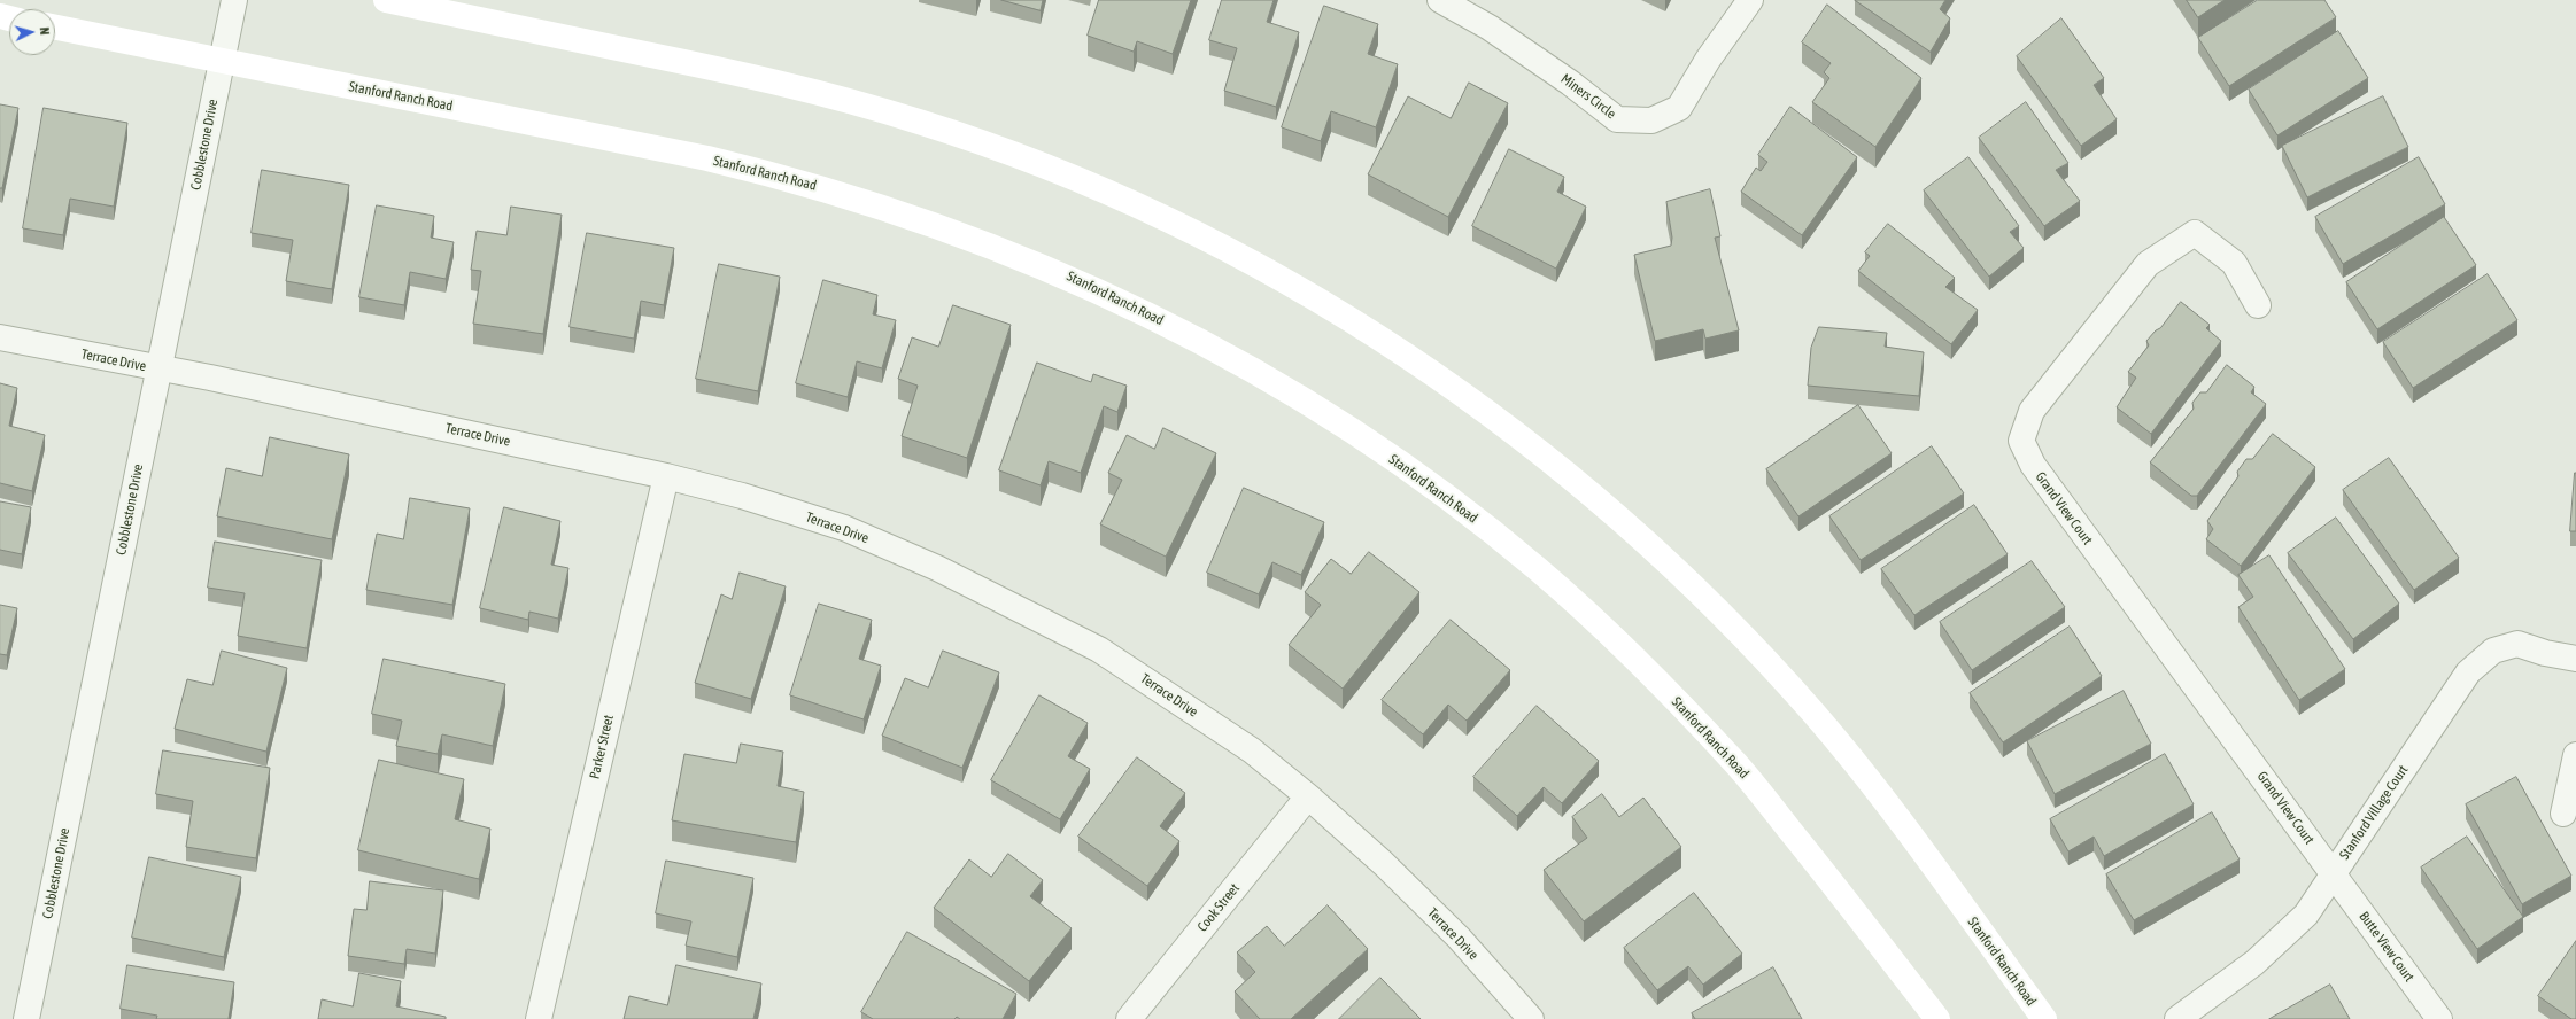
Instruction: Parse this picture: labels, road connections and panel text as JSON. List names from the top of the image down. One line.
{"streets":{"main road":["Stanford Ranch Road"],"street":["Miners Circle","Cobblestone Drive","Terrace Drive","Grand View Court","Parker Street","Stanford Village Court","Cook Street","Butte View Court"]},"crossings":[["Stanford Ranch Road","Cobblestone Drive"],["Cobblestone Drive","Terrace Drive"],["Terrace Drive","Parker Street"],["Terrace Drive","Cook Street"],["Grand View Court","Stanford Village Court"],["Grand View Court","Butte View Court"],["Stanford Village Court","Butte View Court"]],"north":"right"}
